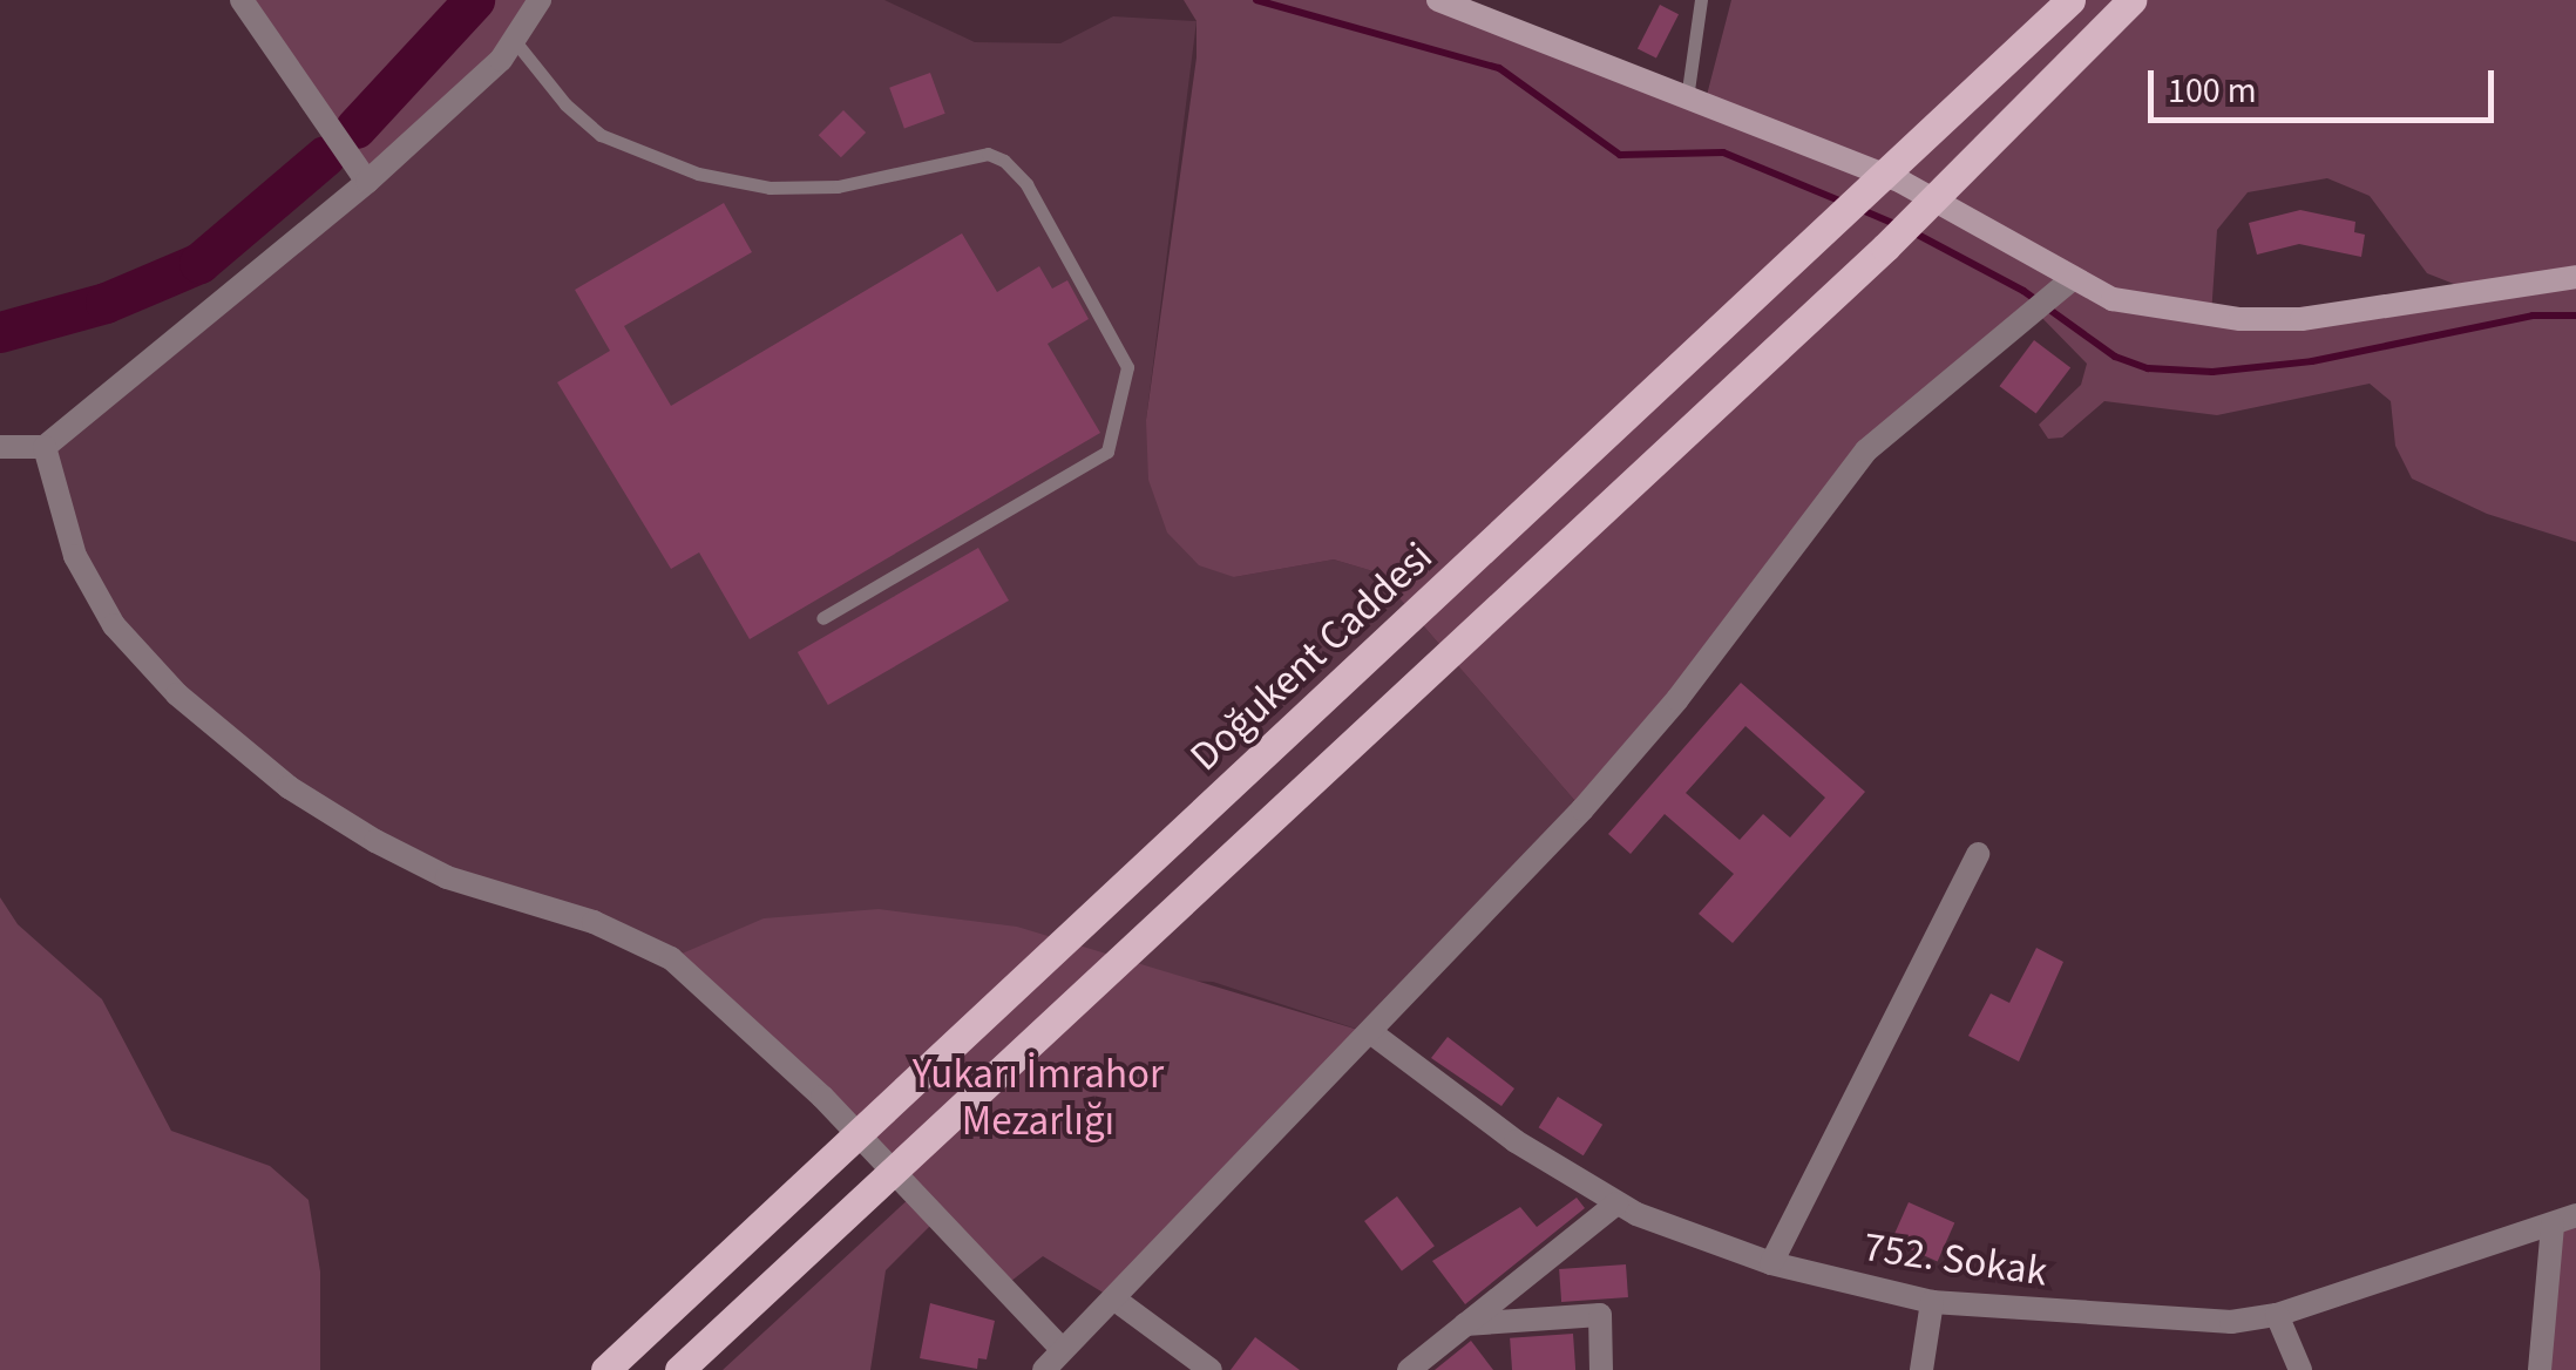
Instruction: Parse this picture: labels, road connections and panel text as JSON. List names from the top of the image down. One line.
{"streets":{"main road":["Doğukent Caddesi"],"street":["752. Sokak"]},"parks":["Yukarı İmrahor Mezarlığı"],"scale_bar":"100 m"}
